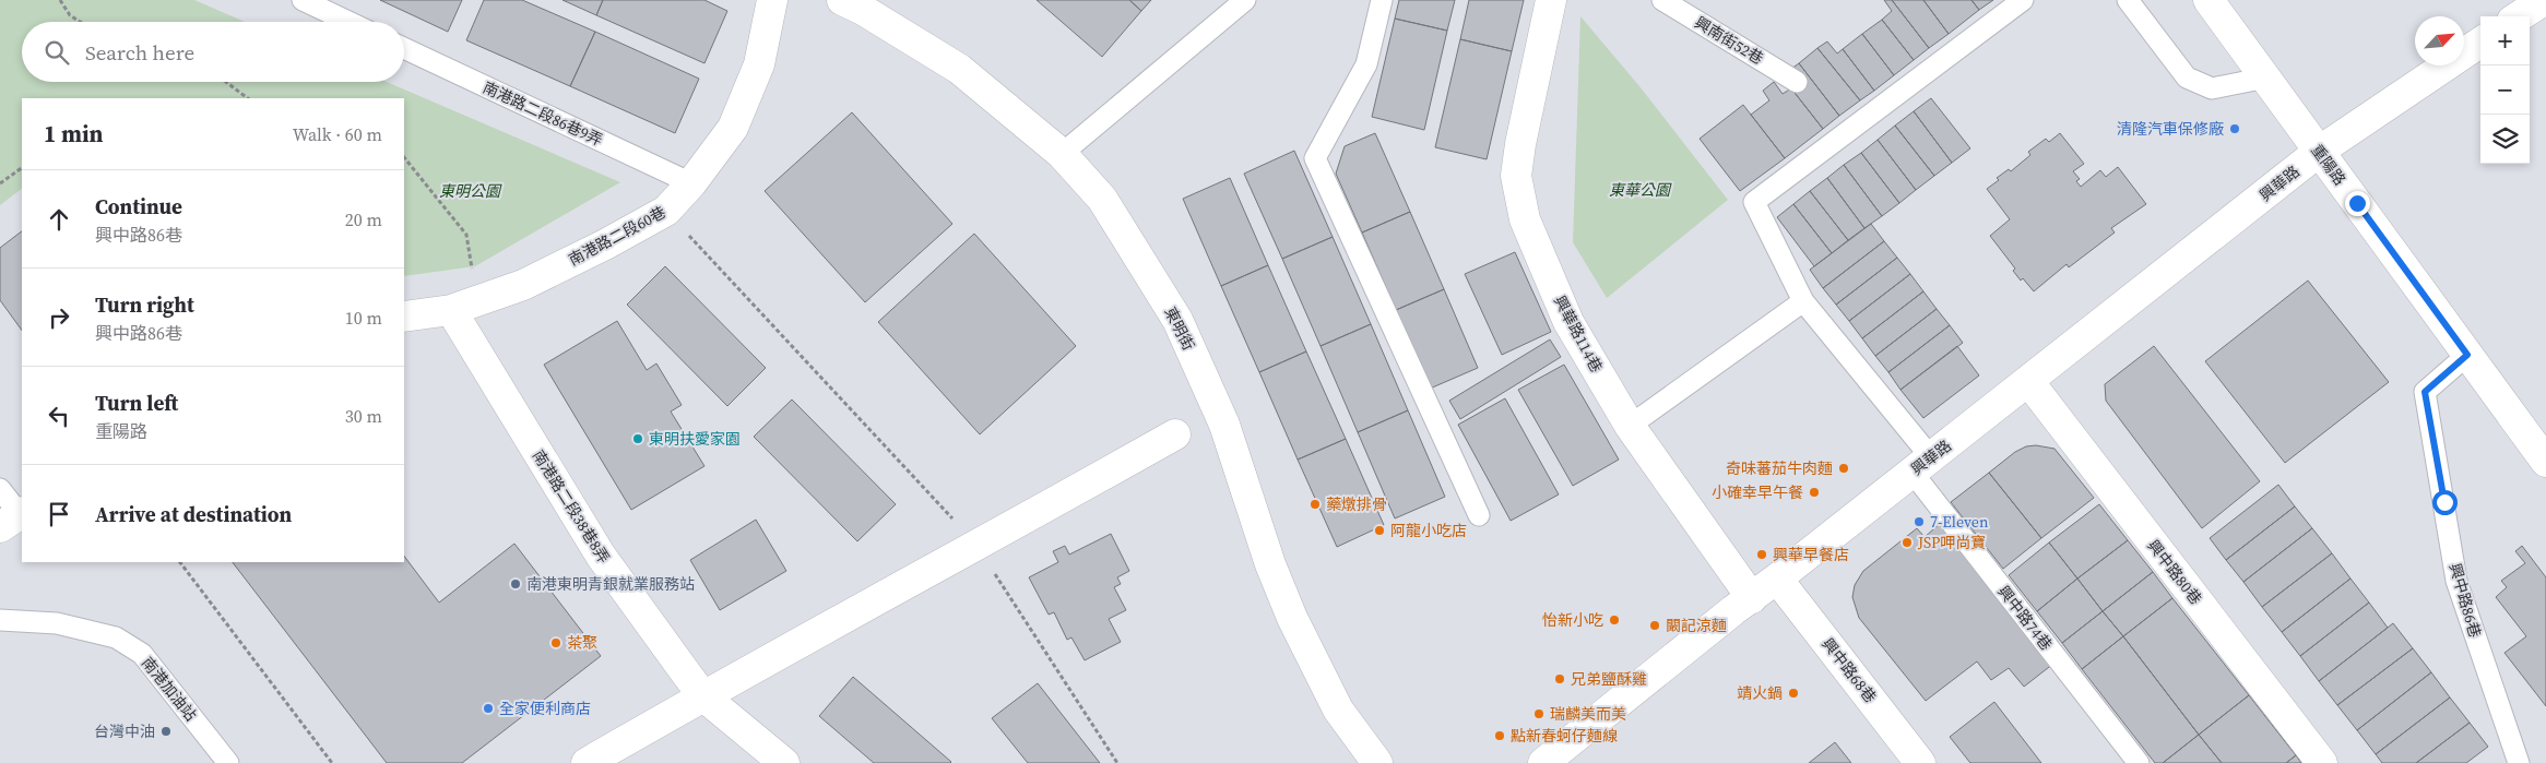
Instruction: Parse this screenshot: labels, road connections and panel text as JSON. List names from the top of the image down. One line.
{"streets":{"street":["重陽路","興華路","南港路二段60巷","東明街","興華路114巷","南港路二段38巷8弄","興中路80巷","興中路68巷"],"lane":["興南街52巷","南港路二段86巷9弄","興中路86巷","興中路74巷","南港加油站"]},"crossings":[["南港路二段86巷9弄","南港路二段60巷"],["重陽路","興華路"],["重陽路","興中路86巷"],["興華路","興華路114巷"],["興華路","興中路80巷"],["興華路","興中路74巷"],["興華路","興中路68巷"],["南港路二段60巷","南港路二段38巷8弄"]],"parks":["東華公園","東明公園"],"places":["清隆汽車保修廠","東明扶愛家園","奇味蕃茄牛肉麵","小確幸早午餐","藥燉排骨","7-Eleven","阿龍小吃店","JSP呷尚寶","興華早餐店","南港東明青銀就業服務站","怡新小吃","闞記涼麵","茶聚","兄弟鹽酥雞","靖火鍋","全家便利商店","瑞麟美而美","台灣中油","點新春蚵仔麵線"],"north":"top right","page":{"map_buttons":["+","−"],"search":"Search here","heading":["1 min","Walk · 60 m"],"list":[["Continue","興中路86巷","20 m"],["Turn right","興中路86巷","10 m"],["Turn left","重陽路","30 m"],"Arrive at destination"]}}
